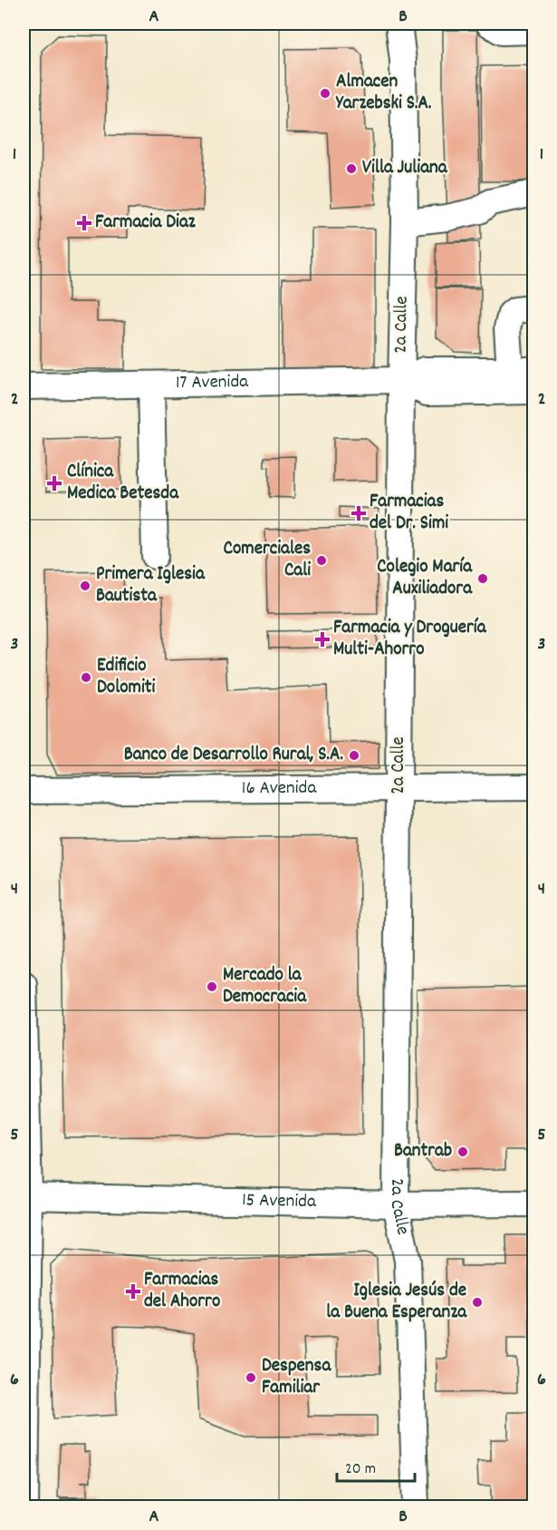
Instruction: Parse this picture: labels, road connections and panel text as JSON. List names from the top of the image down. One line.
{"streets":{"street":["2a Calle","17 Avenida","16 Avenida","15 Avenida"]},"crossings":[["2a Calle","17 Avenida"],["2a Calle","16 Avenida"],["2a Calle","15 Avenida"]],"places":{"other":["Almacen Yarzebski S.A.","Villa Juliana","Comerciales Cali","Colegio María Auxiliadora","Primera Iglesia Bautista","Edificio Dolomiti","Banco de Desarrollo Rural, S.A.","Mercado la Democracia","Bantrab","Iglesia Jesús de la Buena Esperanza","Despensa Familiar"],"health":["Farmacia Diaz","Clínica Medica Betesda","Farmacias del Dr. Simi","Farmacia y Droguería Multi-Ahorro","Farmacias del Ahorro"]},"scale_bar":"20 m","grid":{"columns":["A","B"],"rows":["1","2","3","4","5","6"]}}
